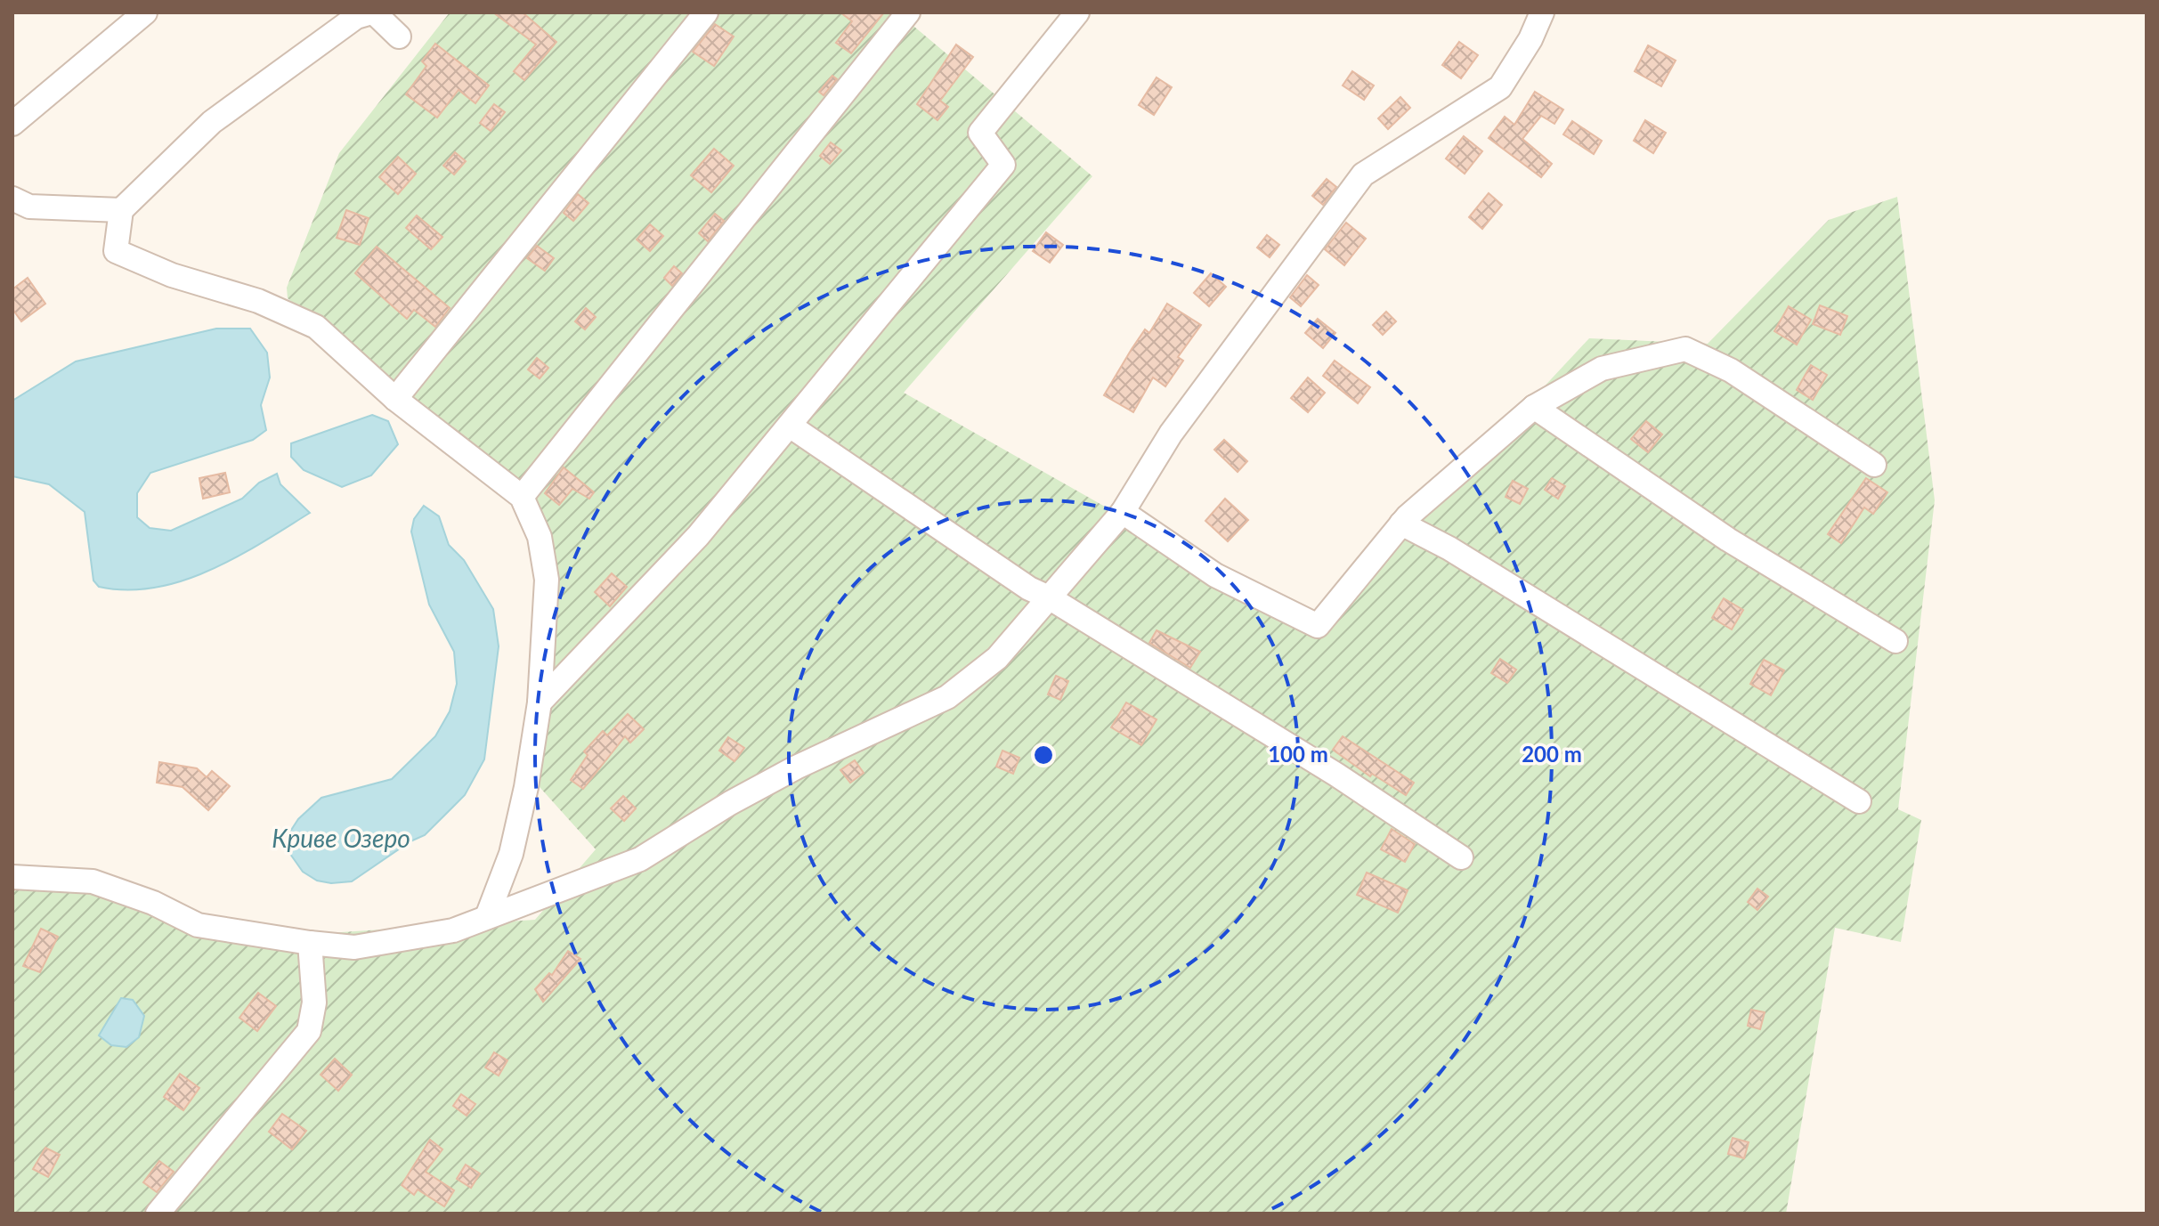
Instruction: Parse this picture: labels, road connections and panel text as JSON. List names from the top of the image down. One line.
{"water":["Криве Озеро"],"rings":["100 m","200 m"]}
